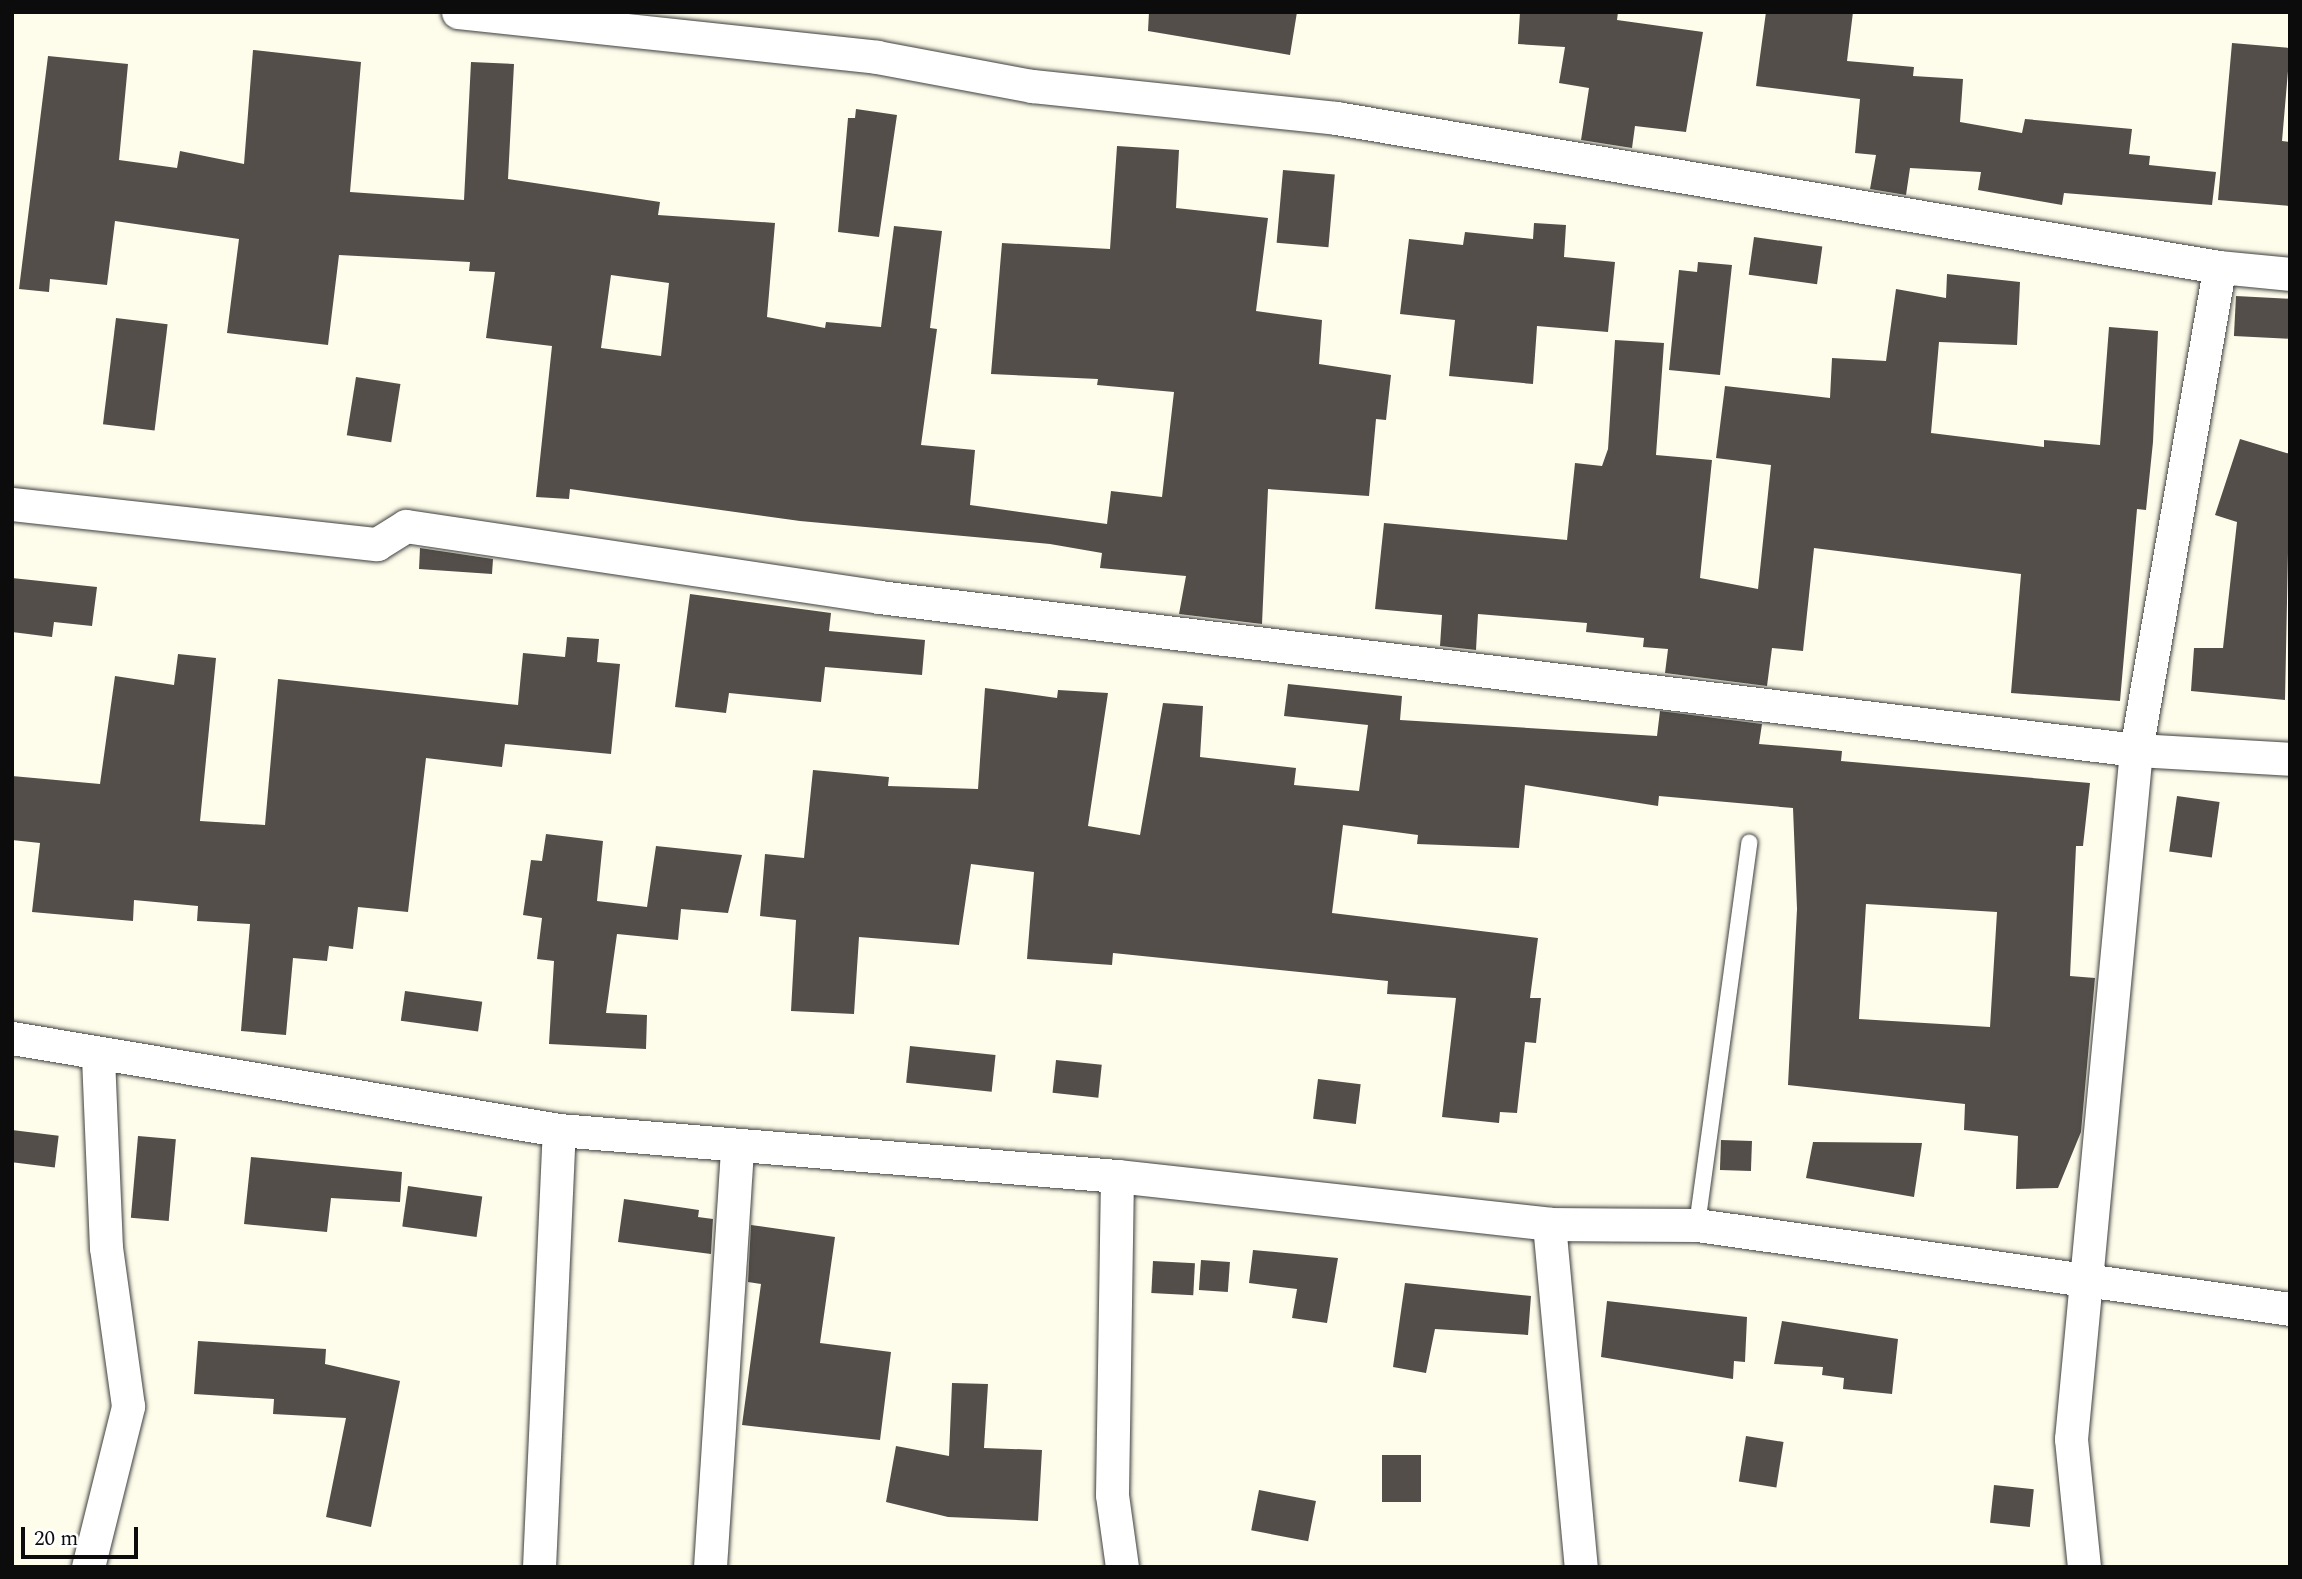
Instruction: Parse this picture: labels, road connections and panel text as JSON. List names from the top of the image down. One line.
{"scale_bar":"20 m"}
